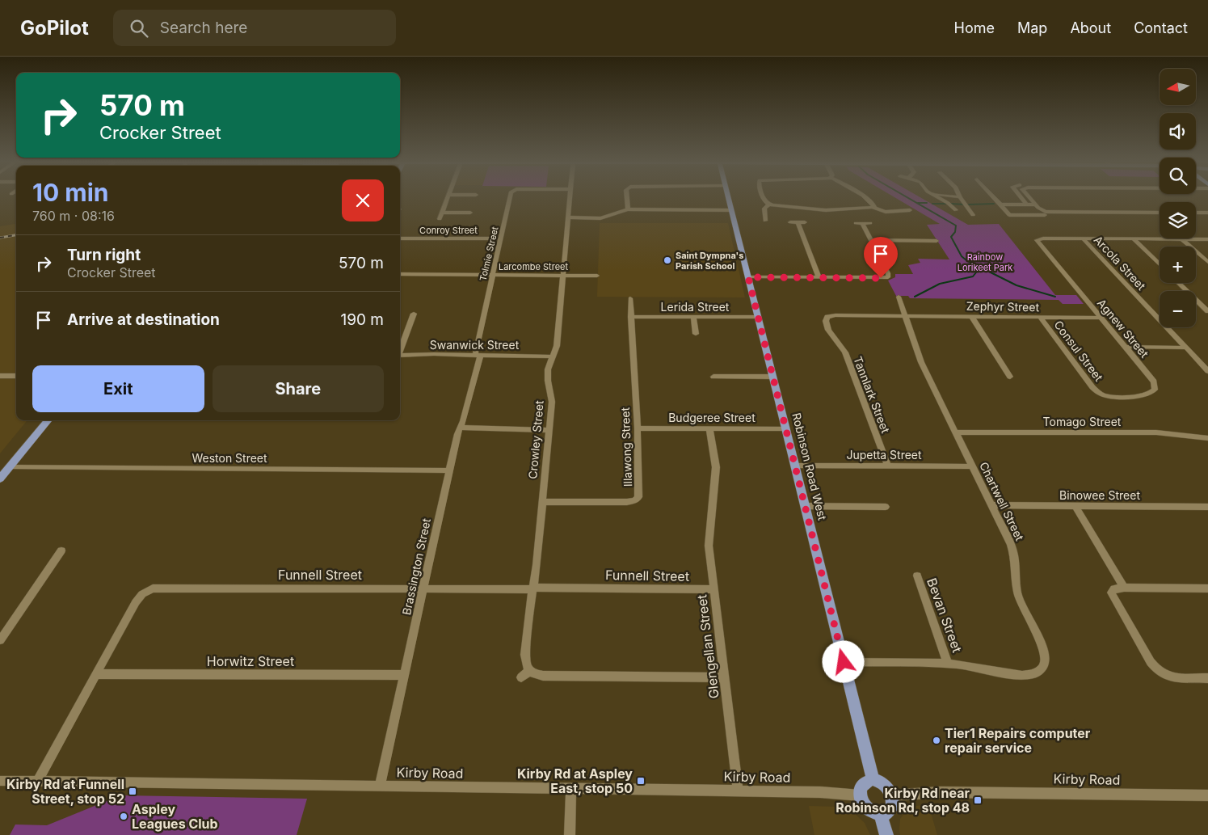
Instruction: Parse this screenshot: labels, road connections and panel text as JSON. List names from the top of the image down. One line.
{"streets":{"main road":["Robinson Road West"],"street":["Conroy Street","Tolmie Street","Arcola Street","Larcombe Street","Lerida Street","Zephyr Street","Agnew Street","Swanwick Street","Consul Street","Tannlark Street","Budgeree Street","Tomago Street","Crowley Street","Illawong Street","Jupetta Street","Weston Street","Binowee Street","Chartwell Street","Brassington Street","Funnell Street","Bevan Street","Glengellan Street","Horwitz Street","Kirby Road"]},"crossings":[["Conroy Street","Tolmie Street"],["Tolmie Street","Larcombe Street"],["Tolmie Street","Swanwick Street"],["Tolmie Street","Brassington Street"],["Arcola Street","Agnew Street"],["Larcombe Street","Crowley Street"],["Lerida Street","Illawong Street"],["Lerida Street","Robinson Road West"],["Zephyr Street","Agnew Street"],["Zephyr Street","Consul Street"],["Zephyr Street","Tannlark Street"],["Zephyr Street","Chartwell Street"],["Agnew Street","Consul Street"],["Swanwick Street","Crowley Street"],["Swanwick Street","Brassington Street"],["Tannlark Street","Jupetta Street"],["Tannlark Street","Chartwell Street"],["Budgeree Street","Illawong Street"],["Budgeree Street","Robinson Road West"],["Budgeree Street","Glengellan Street"],["Tomago Street","Chartwell Street"],["Crowley Street","Illawong Street"],["Crowley Street","Funnell Street"],["Jupetta Street","Robinson Road West"],["Jupetta Street","Chartwell Street"],["Weston Street","Brassington Street"],["Robinson Road West","Chartwell Street"],["Robinson Road West","Kirby Road"],["Binowee Street","Chartwell Street"],["Chartwell Street","Bevan Street"],["Brassington Street","Funnell Street"],["Brassington Street","Horwitz Street"],["Brassington Street","Kirby Road"],["Funnell Street","Glengellan Street"],["Funnell Street","Horwitz Street"],["Funnell Street","Kirby Road"],["Glengellan Street","Kirby Road"]],"parks":["Rainbow Lorikeet Park"],"places":{"other":["Saint Dympna's Parish School","Tier1 Repairs computer repair service","Aspley Leagues Club"],"transit":["Kirby Rd at Aspley East, stop 50","Kirby Rd at Funnell Street, stop 52","Kirby Rd near Robinson Rd, stop 48"]},"north":"left","page":{"header":"GoPilot","search":"Search here","nav":["Home","Map","About","Contact"],"map_buttons":["+","−"],"turn":["570 m","Crocker Street"],"heading":["10 min","760 m · 08:16"],"list":[{"name":"Turn right","note":"Crocker Street","value":"570 m"},{"name":"Arrive at destination","value":"190 m"}],"buttons":["Exit","Share"]}}
